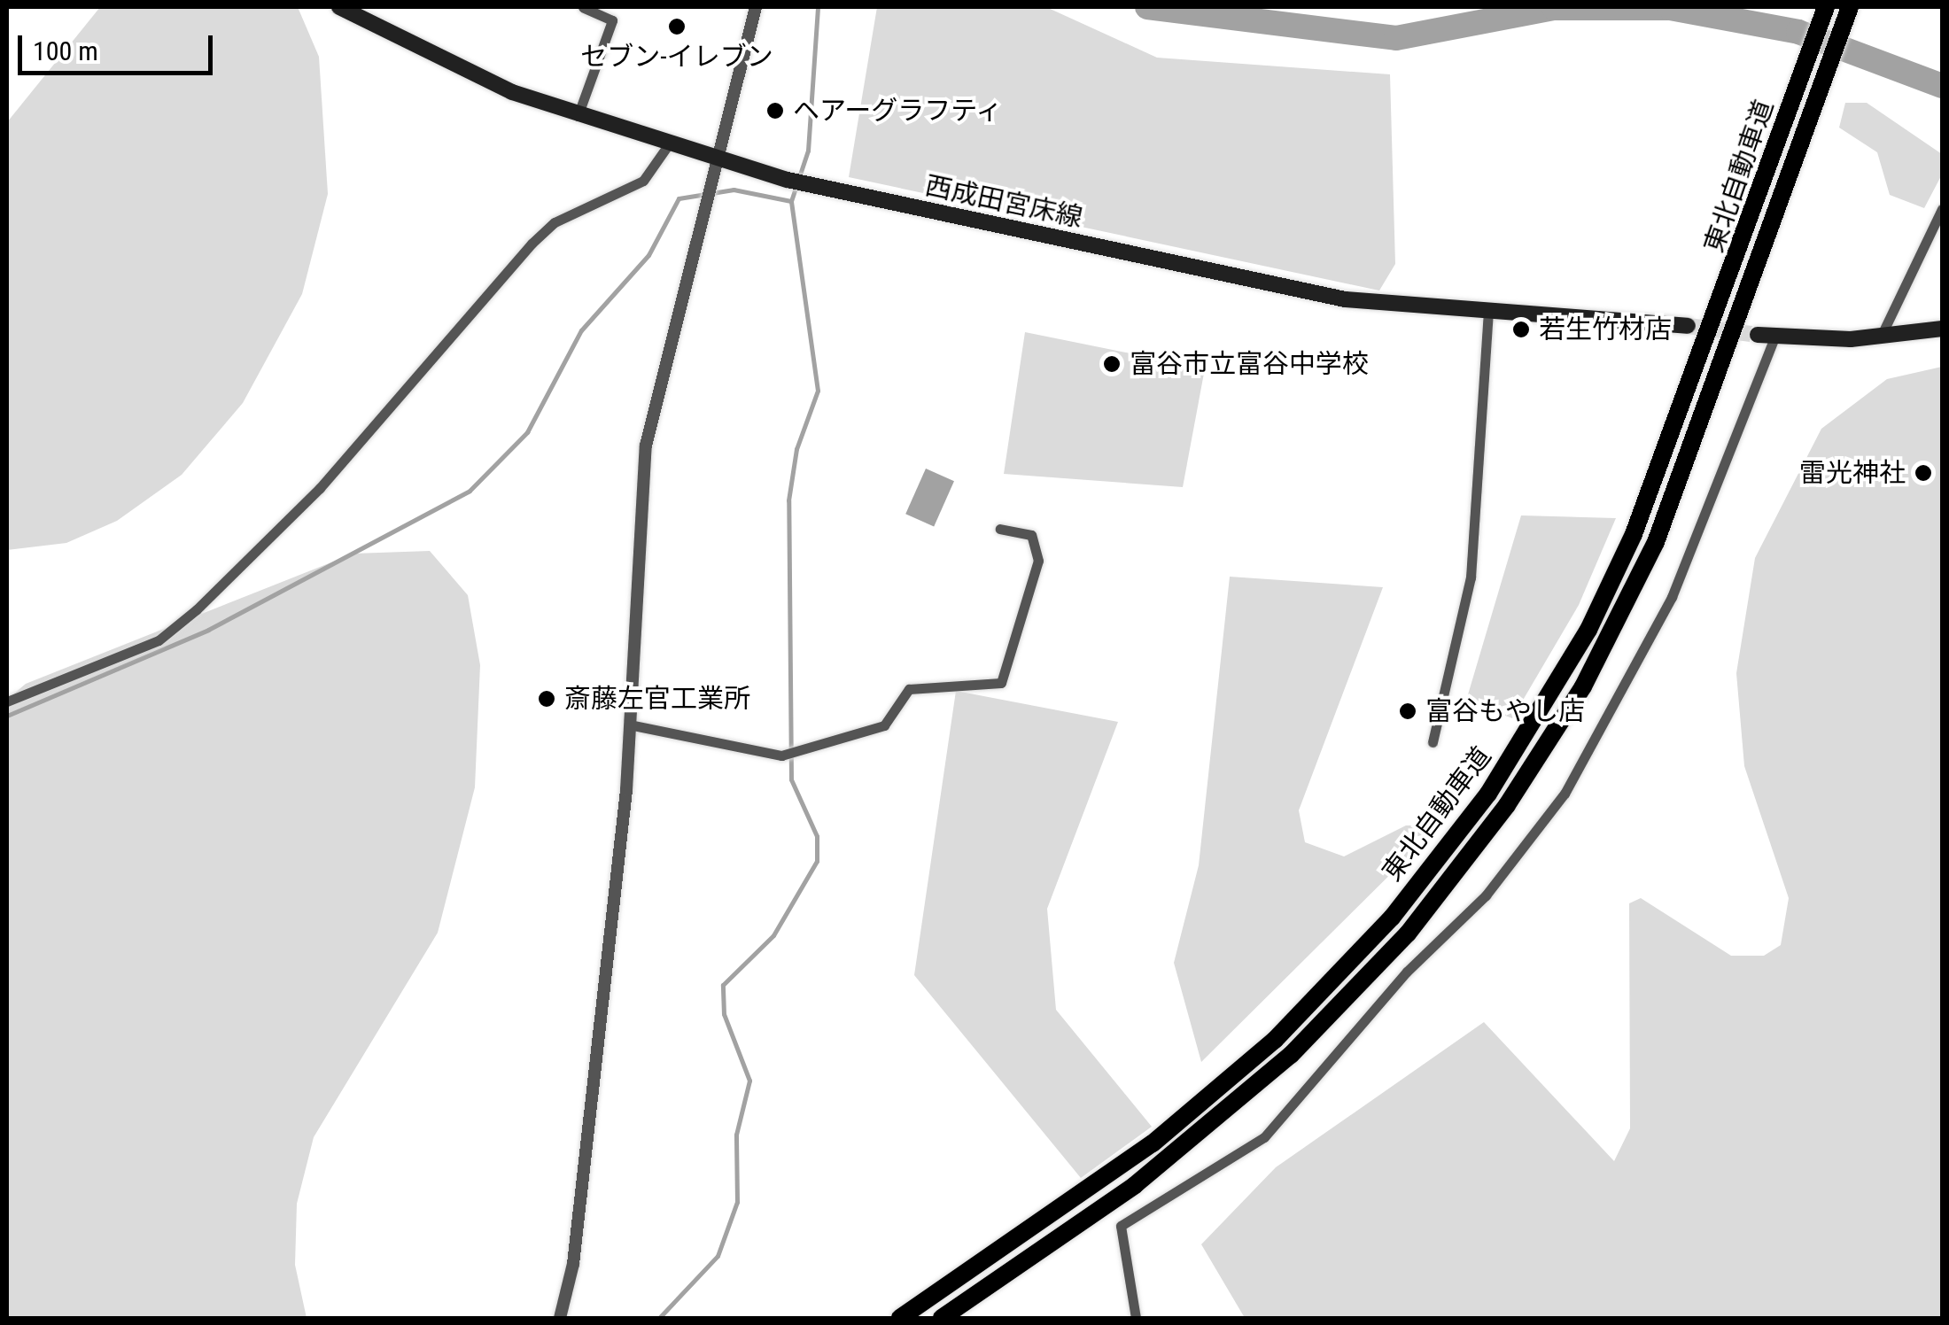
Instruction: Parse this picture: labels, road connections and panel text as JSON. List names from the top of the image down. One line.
{"streets":{"highway":["東北自動車道"],"main road":["西成田宮床線"]},"places":["セブン-イレブン","ヘアーグラフティ","若生竹材店","富谷市立富谷中学校","雷光神社","斎藤左官工業所","富谷もやし店"],"scale_bar":"100 m"}
